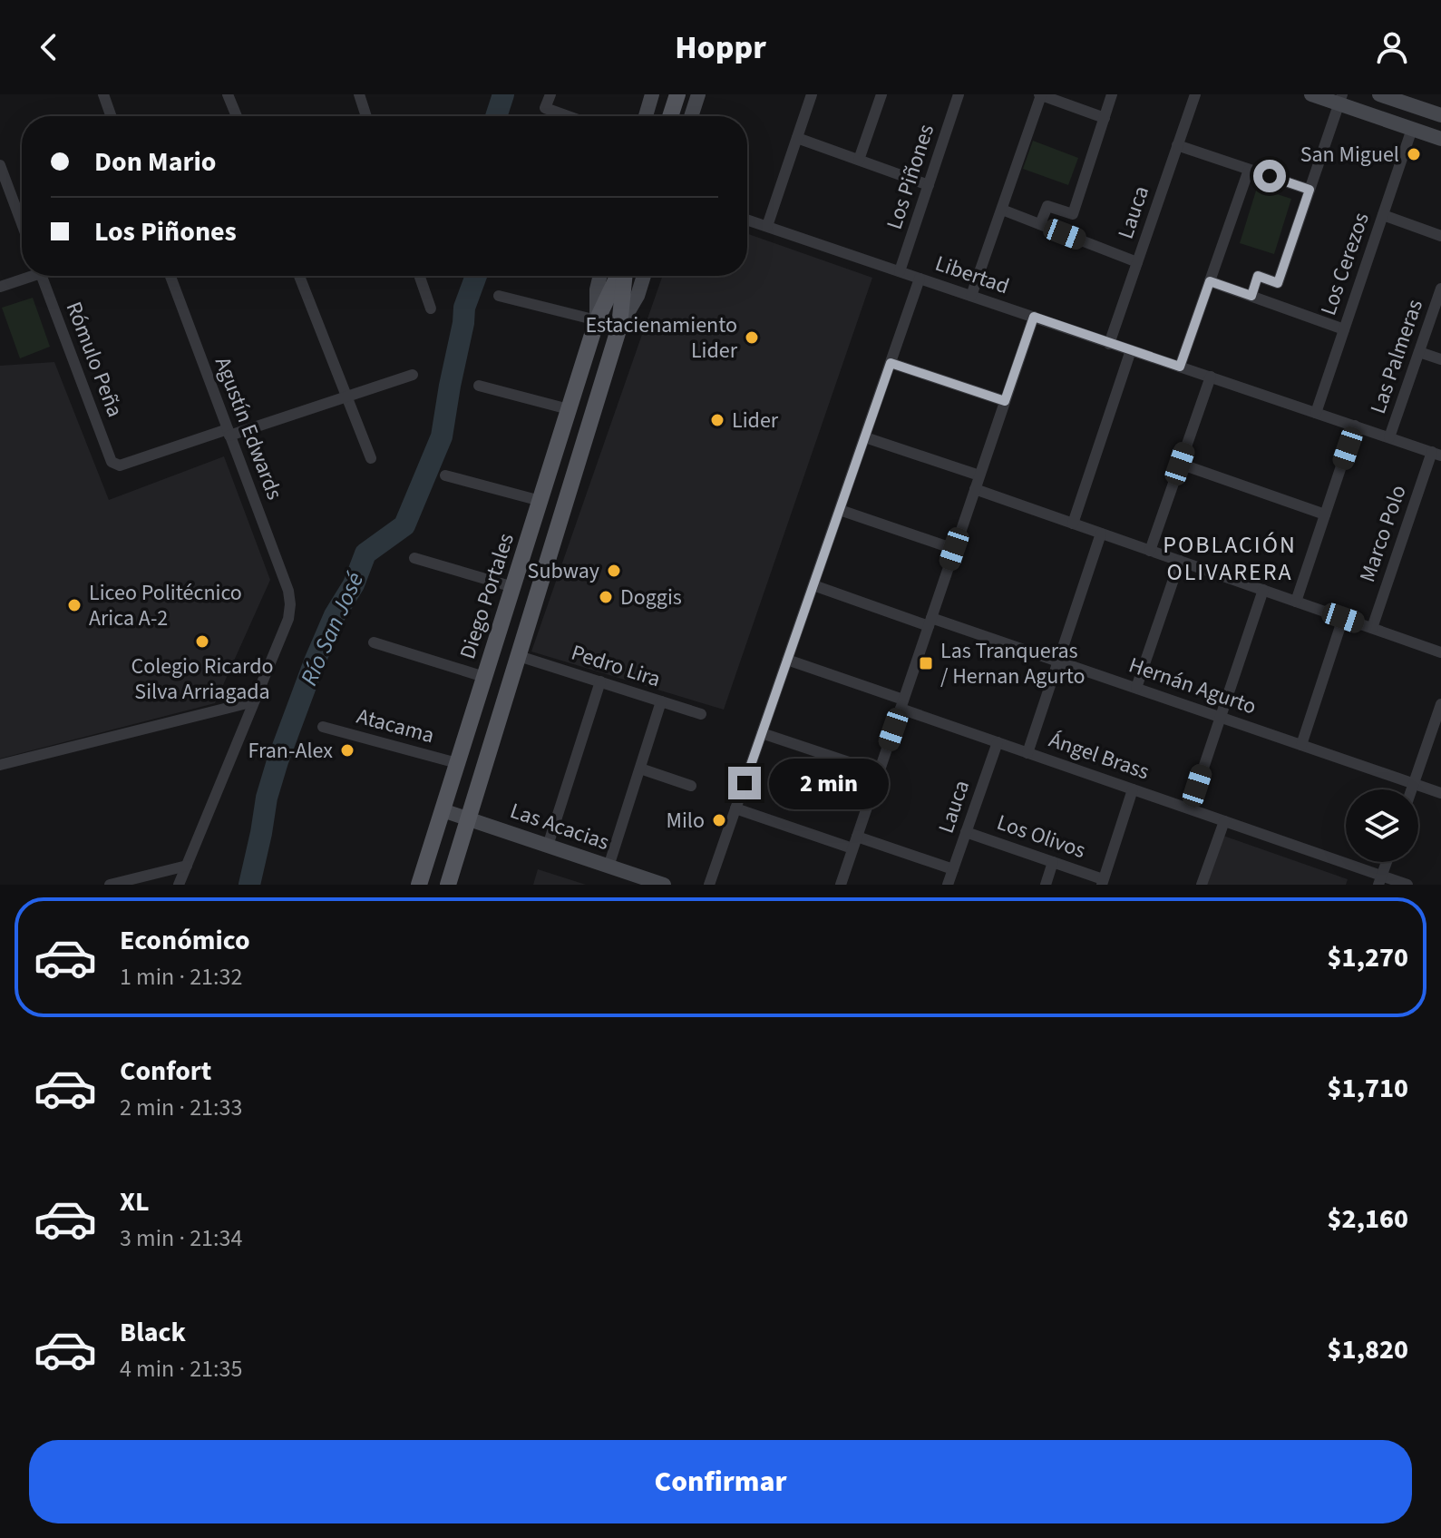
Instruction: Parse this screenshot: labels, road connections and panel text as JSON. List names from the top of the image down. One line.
{"streets":{"main road":["Diego Portales"],"street":["Los Piñones","Lauca","Los Cerezos","Libertad","Las Palmeras","Rómulo Peña","Agustín Edwards","Marco Polo","Pedro Lira","Hernán Agurto","Atacama","Ángel Brass","Las Acacias","Los Olivos"]},"crossings":[["Los Piñones","Libertad"],["Lauca","Libertad"],["Lauca","Ángel Brass"],["Lauca","Los Olivos"],["Los Cerezos","Libertad"],["Libertad","Las Palmeras"],["Libertad","Marco Polo"],["Rómulo Peña","Agustín Edwards"],["Diego Portales","Pedro Lira"],["Diego Portales","Atacama"],["Diego Portales","Las Acacias"]],"districts":["POBLACIÓN OLIVARERA"],"water":["Río San José"],"places":{"other":["San Miguel","Estacienamiento Lider","Lider","Subway","Doggis","Liceo Politécnico Arica A-2","Colegio Ricardo Silva Arriagada","Fran-Alex","Milo"],"transit":["Las Tranqueras / Hernan Agurto"]},"page":{"header":"Hoppr","banner":["Don Mario","Los Piñones"],"bubble":"2 min","list":[{"name":"Económico","note":"1 min · 21:32","value":"$1,270"},{"name":"Confort","note":"2 min · 21:33","value":"$1,710"},{"name":"XL","note":"3 min · 21:34","value":"$2,160"},{"name":"Black","note":"4 min · 21:35","value":"$1,820"}],"buttons":"Confirmar"}}
